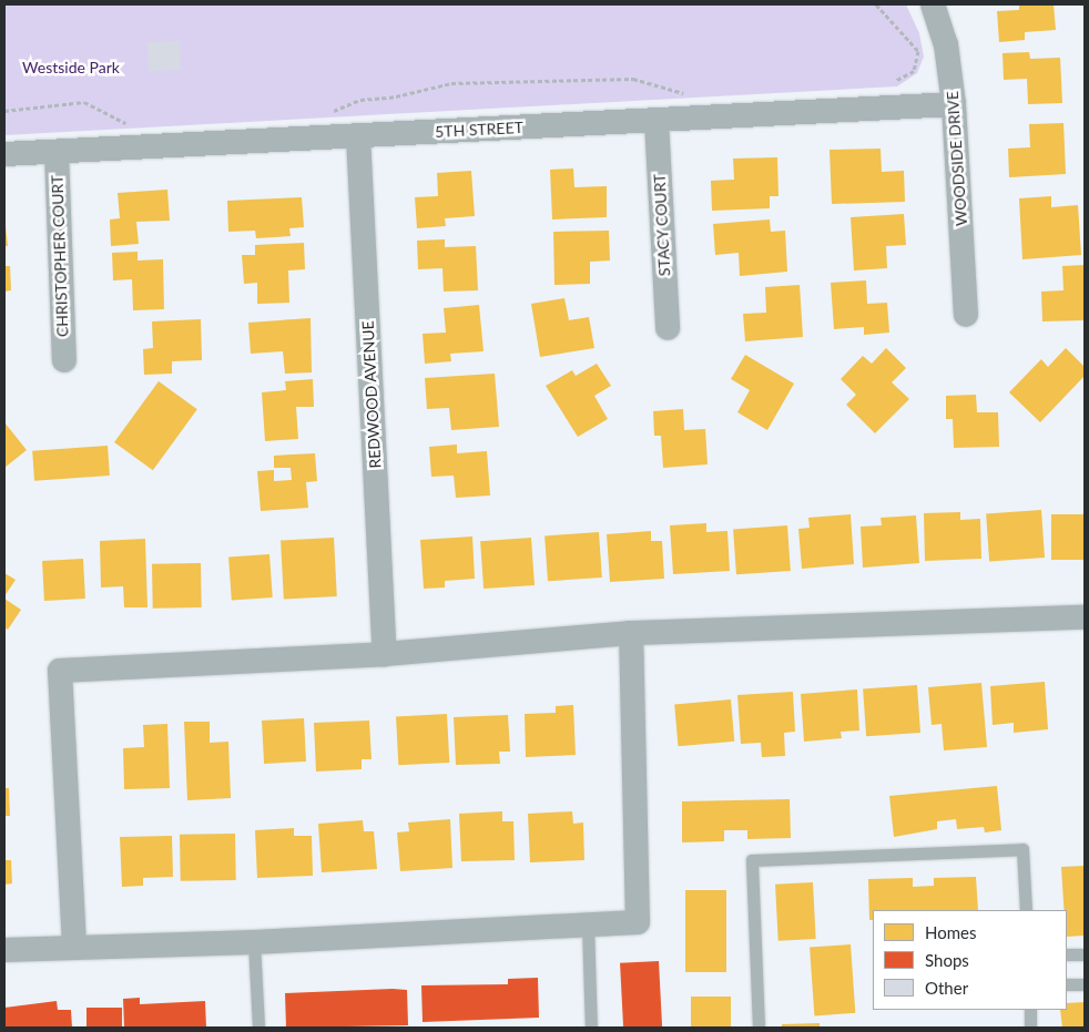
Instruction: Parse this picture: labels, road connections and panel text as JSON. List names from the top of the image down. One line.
{"streets":{"street":["5TH STREET","WOODSIDE DRIVE","STACY COURT","CHRISTOPHER COURT","REDWOOD AVENUE"]},"crossings":[["5TH STREET","WOODSIDE DRIVE"],["5TH STREET","STACY COURT"],["5TH STREET","CHRISTOPHER COURT"],["5TH STREET","REDWOOD AVENUE"]],"parks":["Westside Park"],"legend":["Homes","Shops","Other"]}
